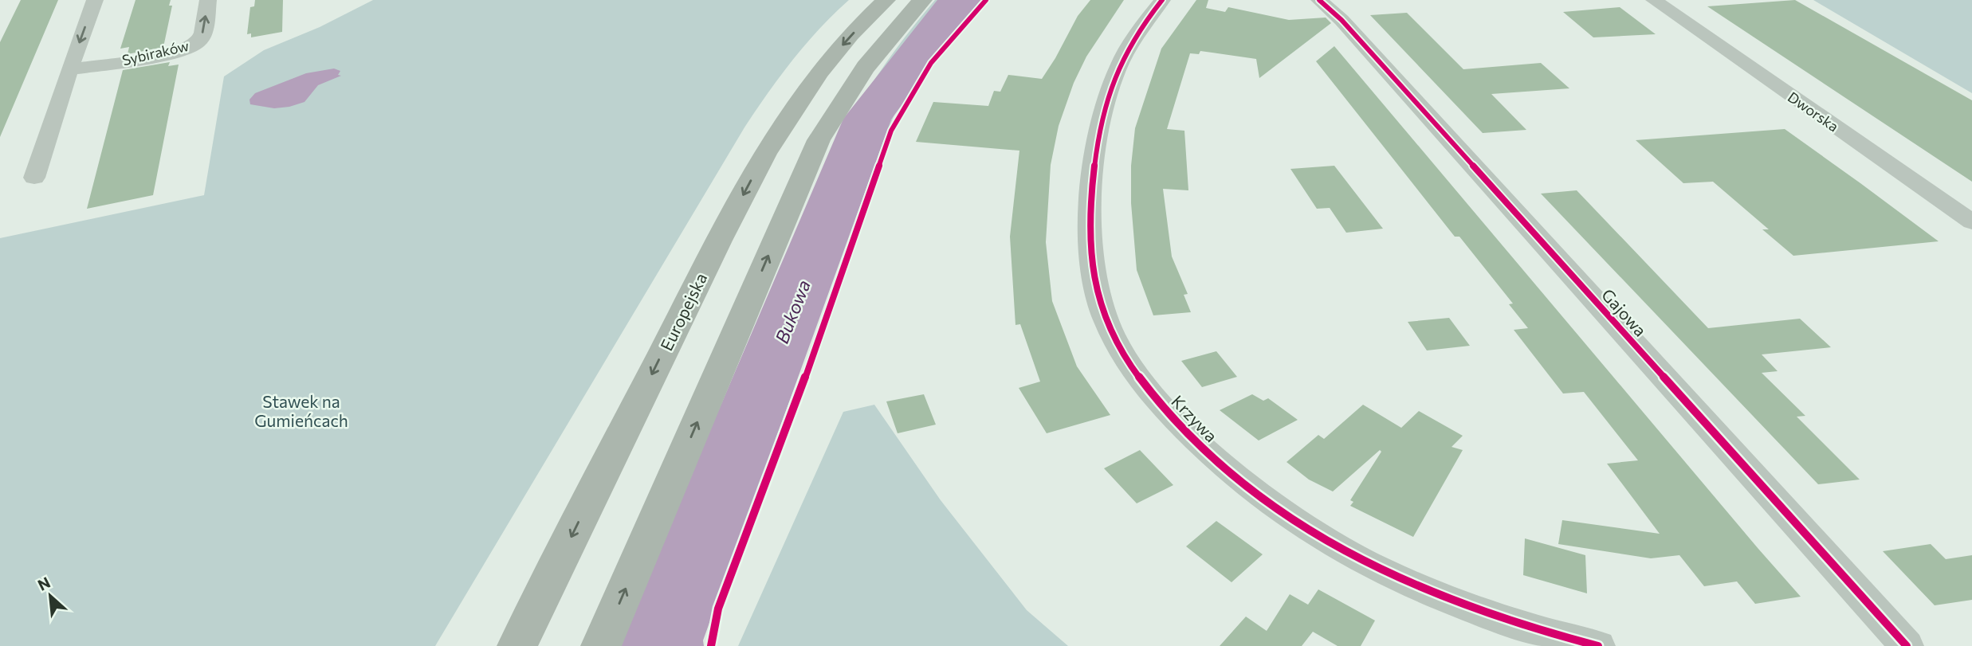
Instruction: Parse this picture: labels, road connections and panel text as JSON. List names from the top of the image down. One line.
{"streets":{"main road":["Europejska"],"street":["Sybiraków","Dworska","Gajowa","Krzywa"]},"one_way":["Sybiraków"],"water":["Bukowa"],"parks":["Stawek na Gumieńcach"],"north":"top left"}
